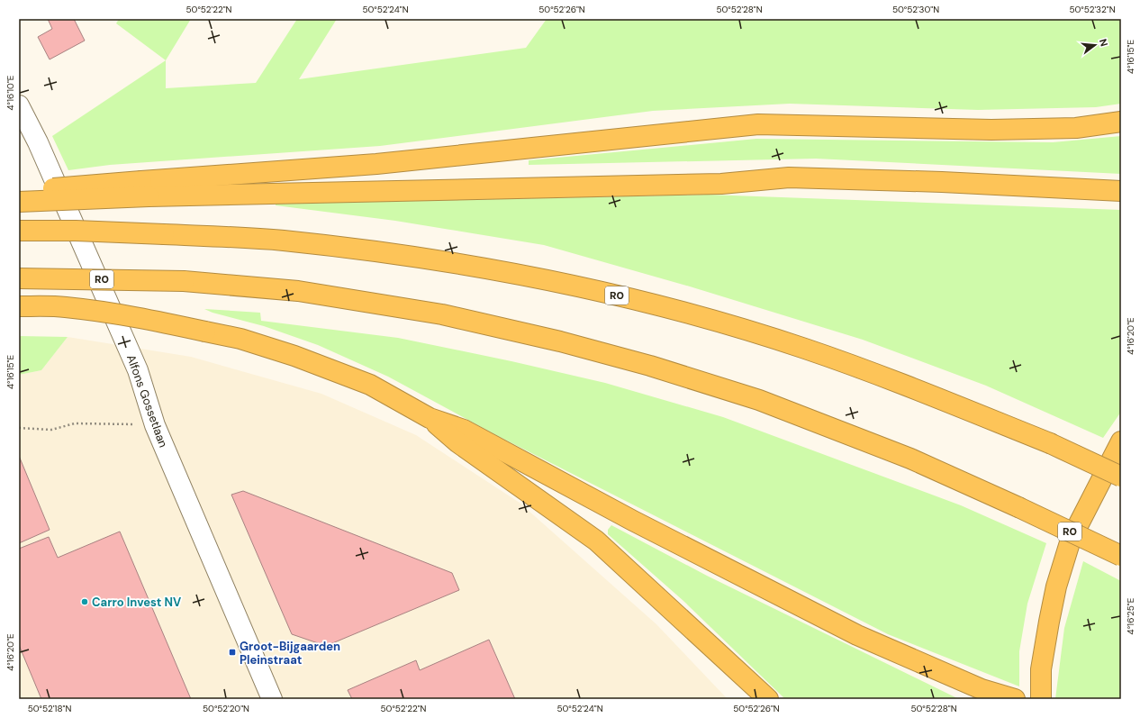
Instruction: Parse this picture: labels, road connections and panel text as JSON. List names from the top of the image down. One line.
{"streets":{"highway":["R0"],"street":["Alfons Gossetlaan"]},"places":{"other":["Carro Invest NV"],"transit":["Groot-Bijgaarden Pleinstraat"]},"north":"right","coordinates":["50°52'22\"N","50°52'24\"N","50°52'26\"N","50°52'28\"N","50°52'30\"N","50°52'32\"N","4°16'15\"E","4°16'10\"E","4°16'20\"E","4°16'25\"E","50°52'18\"N","50°52'20\"N"]}
